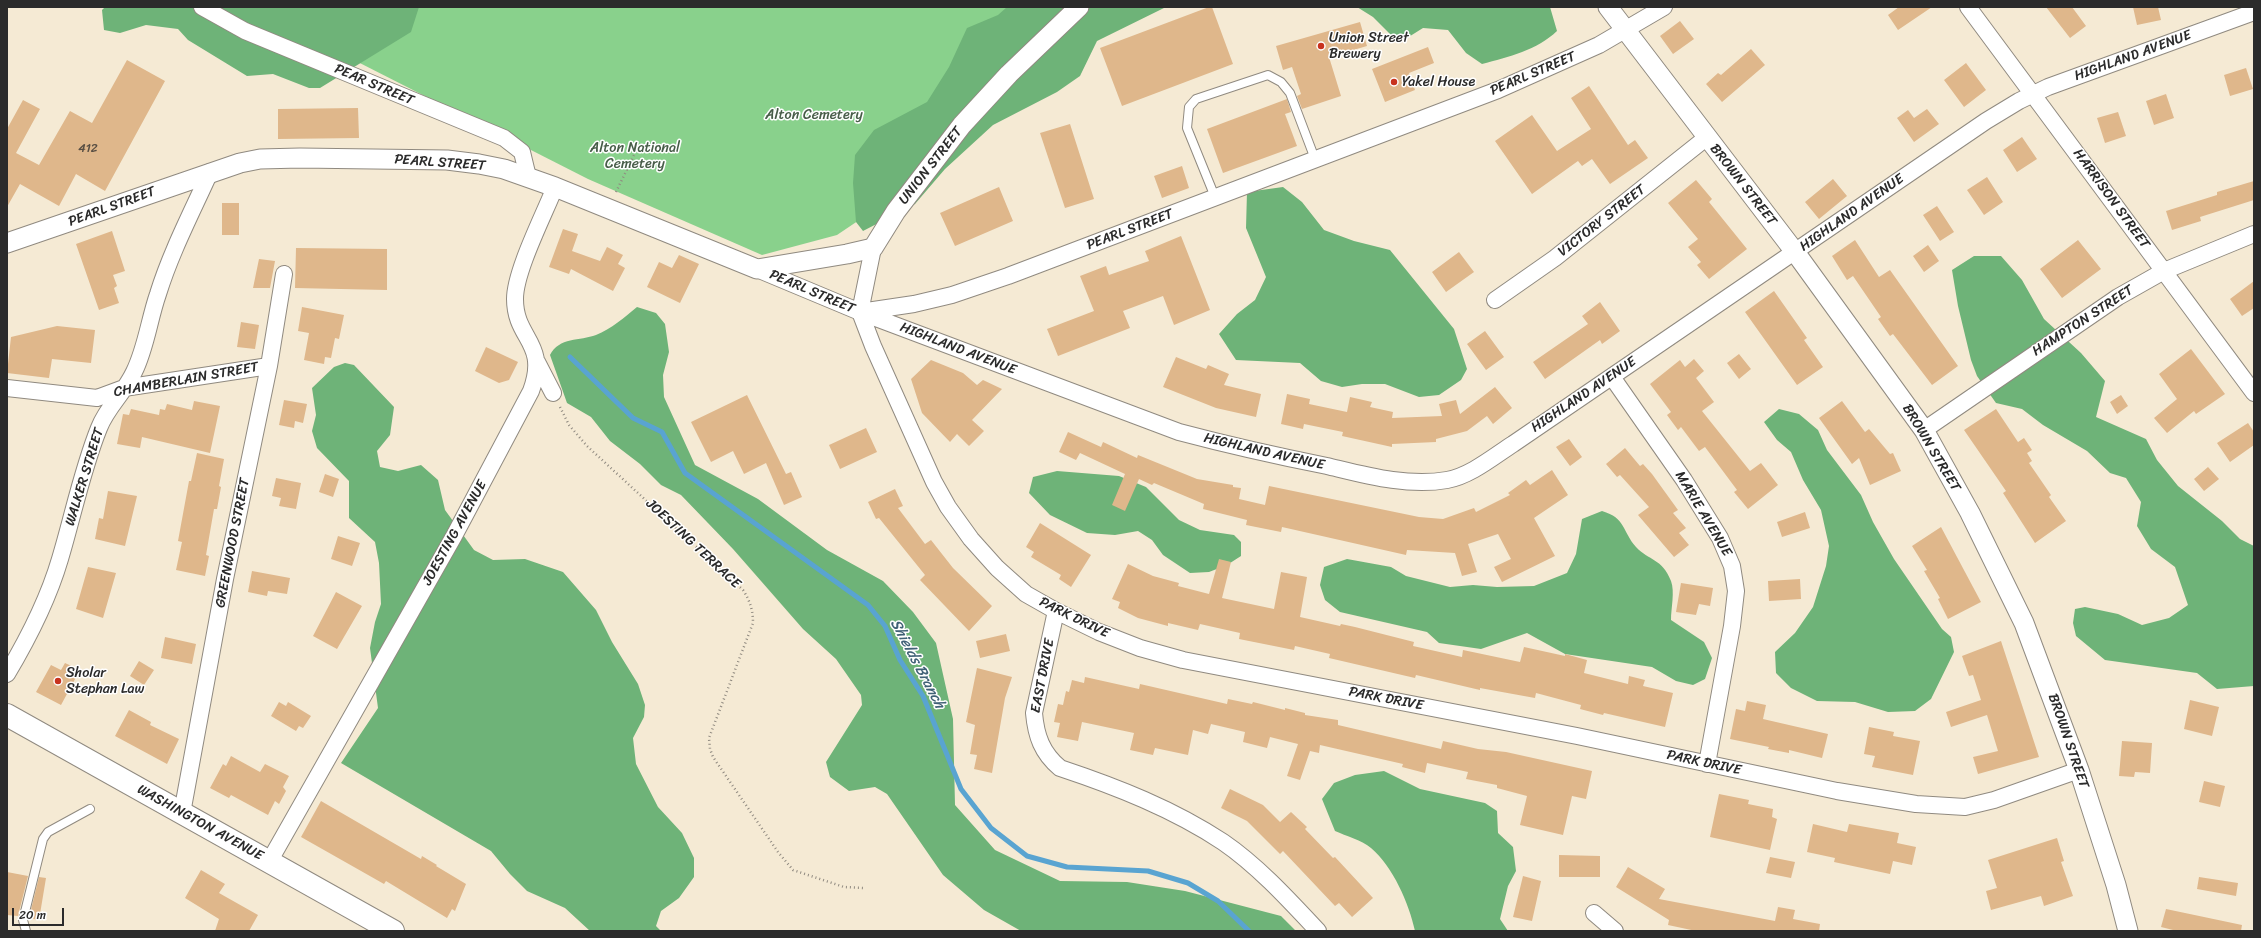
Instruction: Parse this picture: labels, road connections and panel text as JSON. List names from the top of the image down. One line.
{"streets":{"main road":["WASHINGTON AVENUE"],"street":["HIGHLAND AVENUE","PEARL STREET","PEAR STREET","UNION STREET","BROWN STREET","HARRISON STREET","VICTORY STREET","HAMPTON STREET","CHAMBERLAIN STREET","WALKER STREET","MARIE AVENUE","JOESTING AVENUE","GREENWOOD STREET","PARK DRIVE","EAST DRIVE"],"path":["JOESTING TERRACE"]},"crossings":[["HIGHLAND AVENUE","PEARL STREET"],["HIGHLAND AVENUE","BROWN STREET"],["HIGHLAND AVENUE","HARRISON STREET"],["HIGHLAND AVENUE","MARIE AVENUE"],["HIGHLAND AVENUE","PARK DRIVE"],["PEARL STREET","PEAR STREET"],["PEARL STREET","BROWN STREET"],["PEARL STREET","WALKER STREET"],["PEARL STREET","JOESTING AVENUE"],["PEARL STREET","PARK DRIVE"],["BROWN STREET","VICTORY STREET"],["BROWN STREET","HAMPTON STREET"],["BROWN STREET","PARK DRIVE"],["HARRISON STREET","HAMPTON STREET"],["CHAMBERLAIN STREET","WALKER STREET"],["CHAMBERLAIN STREET","GREENWOOD STREET"],["MARIE AVENUE","PARK DRIVE"],["JOESTING AVENUE","WASHINGTON AVENUE"],["GREENWOOD STREET","WASHINGTON AVENUE"],["PARK DRIVE","EAST DRIVE"]],"water":["Shields Branch"],"parks":["Alton Cemetery","Alton National Cemetery"],"places":["Union Street Brewery","Yakel House","Sholar Stephan Law"],"house_numbers":["412"],"scale_bar":"20 m"}
